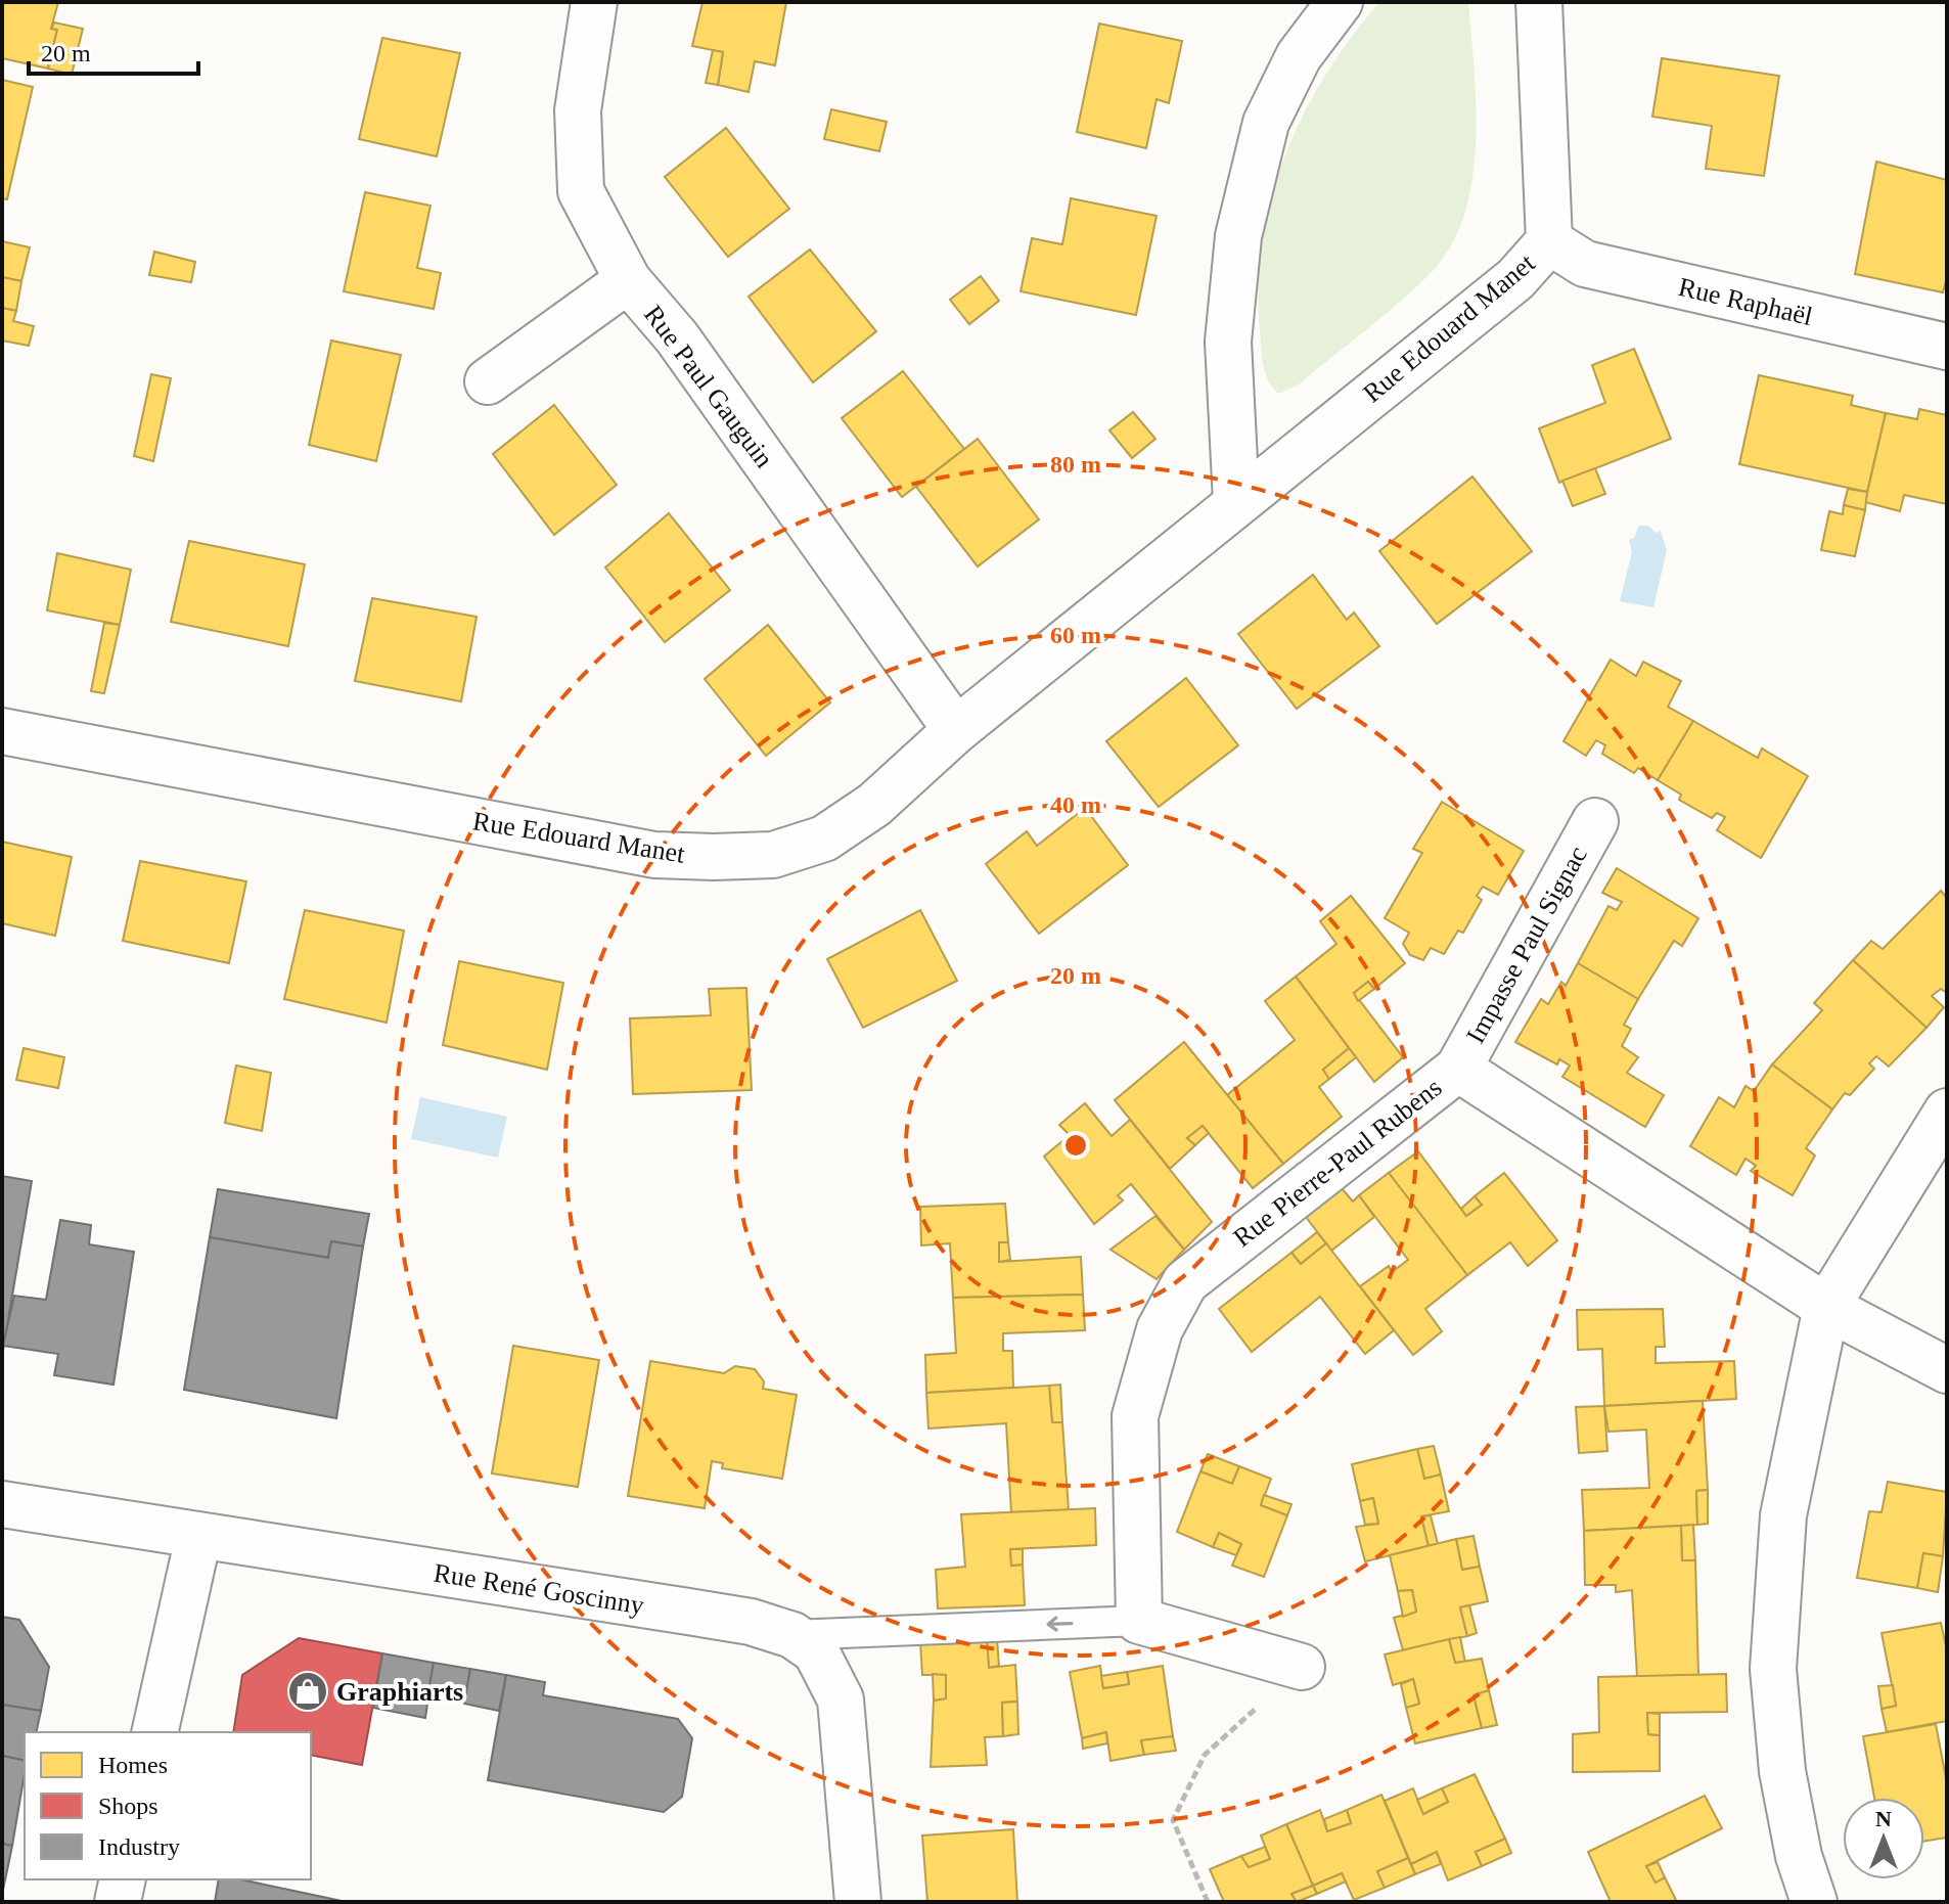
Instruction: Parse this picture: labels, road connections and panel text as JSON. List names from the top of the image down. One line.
{"streets":{"street":["Rue Raphaël","Rue Edouard Manet","Rue Paul Gauguin","Impasse Paul Signac","Rue Pierre-Paul Rubens","Rue René Goscinny"]},"crossings":[["Rue Raphaël","Rue Edouard Manet"],["Rue Edouard Manet","Rue Paul Gauguin"],["Impasse Paul Signac","Rue Pierre-Paul Rubens"]],"places":{"shop":["Graphiarts"]},"legend":["Homes","Shops","Industry"],"scale_bar":"20 m","north":"top","rings":["80 m","60 m","40 m","20 m"]}
